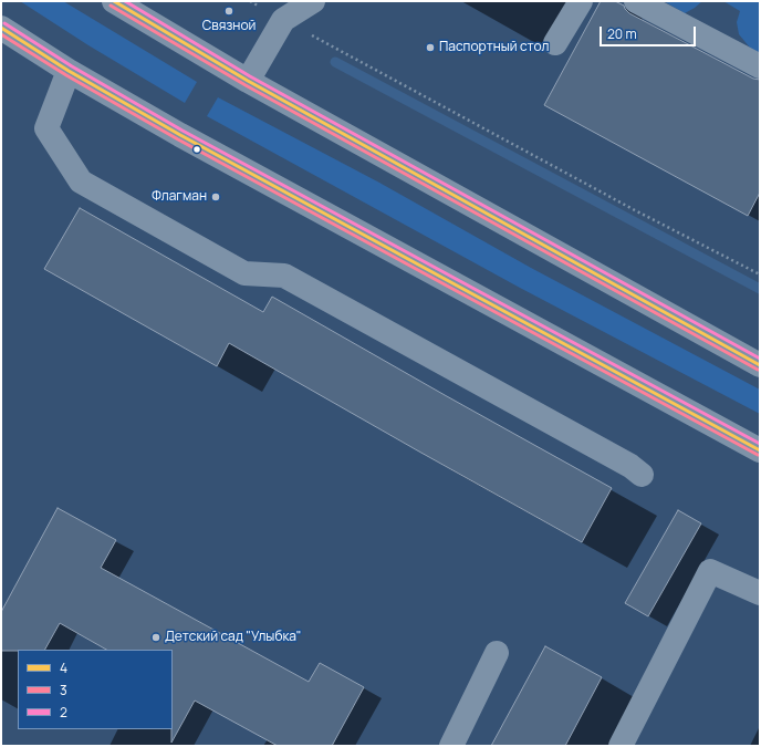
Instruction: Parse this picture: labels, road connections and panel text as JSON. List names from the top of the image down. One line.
{"places":["Связной","Паспортный стол","Флагман","Детский сад \"Улыбка\""],"lines":["transit line 4","transit line 2","transit line 3"],"legend":["4","3","2"],"scale_bar":"20 m"}
